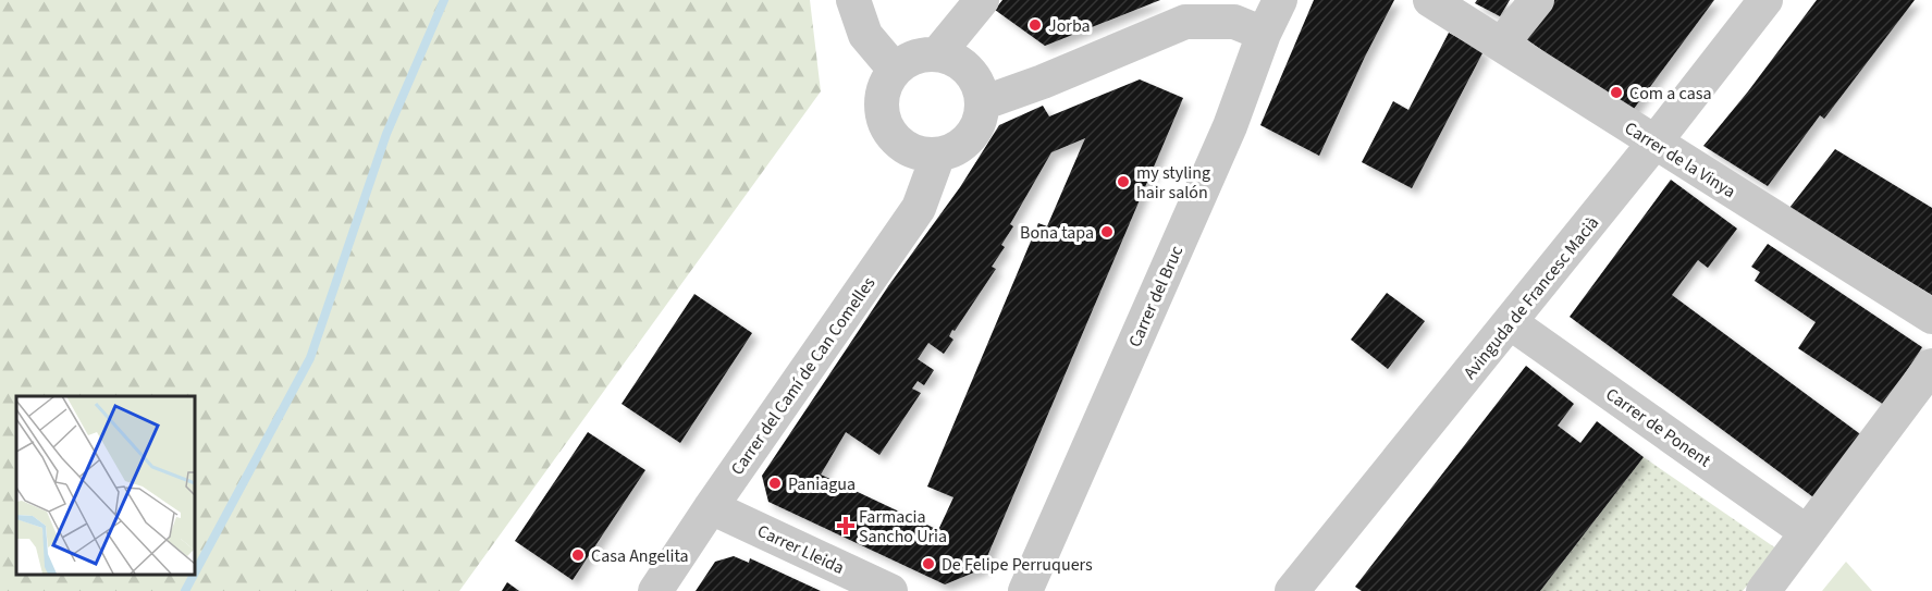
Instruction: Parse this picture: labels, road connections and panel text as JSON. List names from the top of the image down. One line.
{"streets":{"street":["Carrer de la Vinya","Carrer del Bruc","Avinguda de Francesc Macià","Carrer del Camí de Can Comelles","Carrer de Ponent","Carrer Lleida"]},"crossings":[["Carrer de la Vinya","Avinguda de Francesc Macià"],["Avinguda de Francesc Macià","Carrer de Ponent"],["Carrer del Camí de Can Comelles","Carrer Lleida"]],"places":{"other":["Jorba","Com a casa","my styling hair salón","Bona tapa","Paniagua","Casa Angelita","De Felipe Perruquers"],"health":["Farmacia Sancho Uria"]}}
